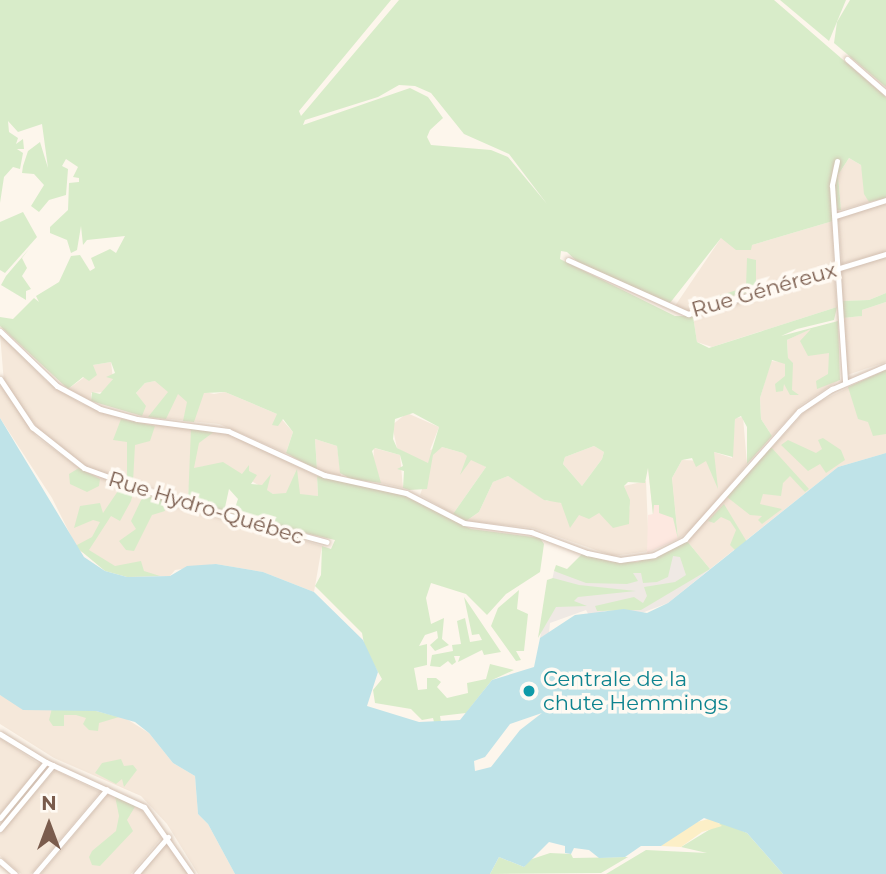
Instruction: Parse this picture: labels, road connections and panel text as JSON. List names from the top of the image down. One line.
{"streets":{"street":["Rue Généreux","Rue Hydro-Québec"]},"places":["Centrale de la chute Hemmings"],"north":"top"}
